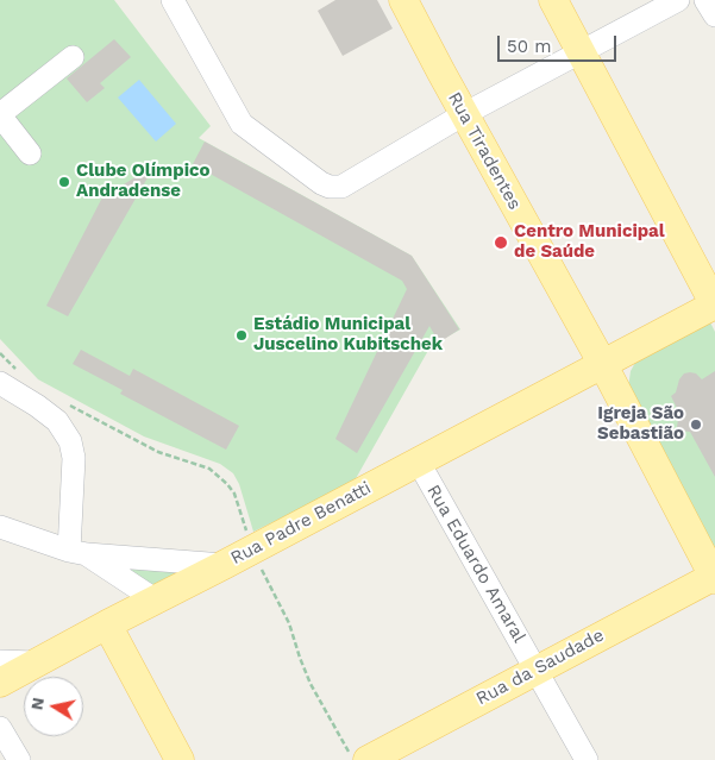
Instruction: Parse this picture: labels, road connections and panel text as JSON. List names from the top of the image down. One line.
{"streets":{"main road":["Rua Tiradentes","Rua Padre Benatti","Rua da Saudade"],"street":["Rua Eduardo Amaral"]},"crossings":[["Rua Tiradentes","Rua Padre Benatti"],["Rua Tiradentes","Rua da Saudade"],["Rua Padre Benatti","Rua Eduardo Amaral"],["Rua Eduardo Amaral","Rua da Saudade"]],"places":["Clube Olímpico Andradense","Centro Municipal de Saúde","Estádio Municipal Juscelino Kubitschek","Igreja São Sebastião"],"scale_bar":"50 m","north":"left"}
